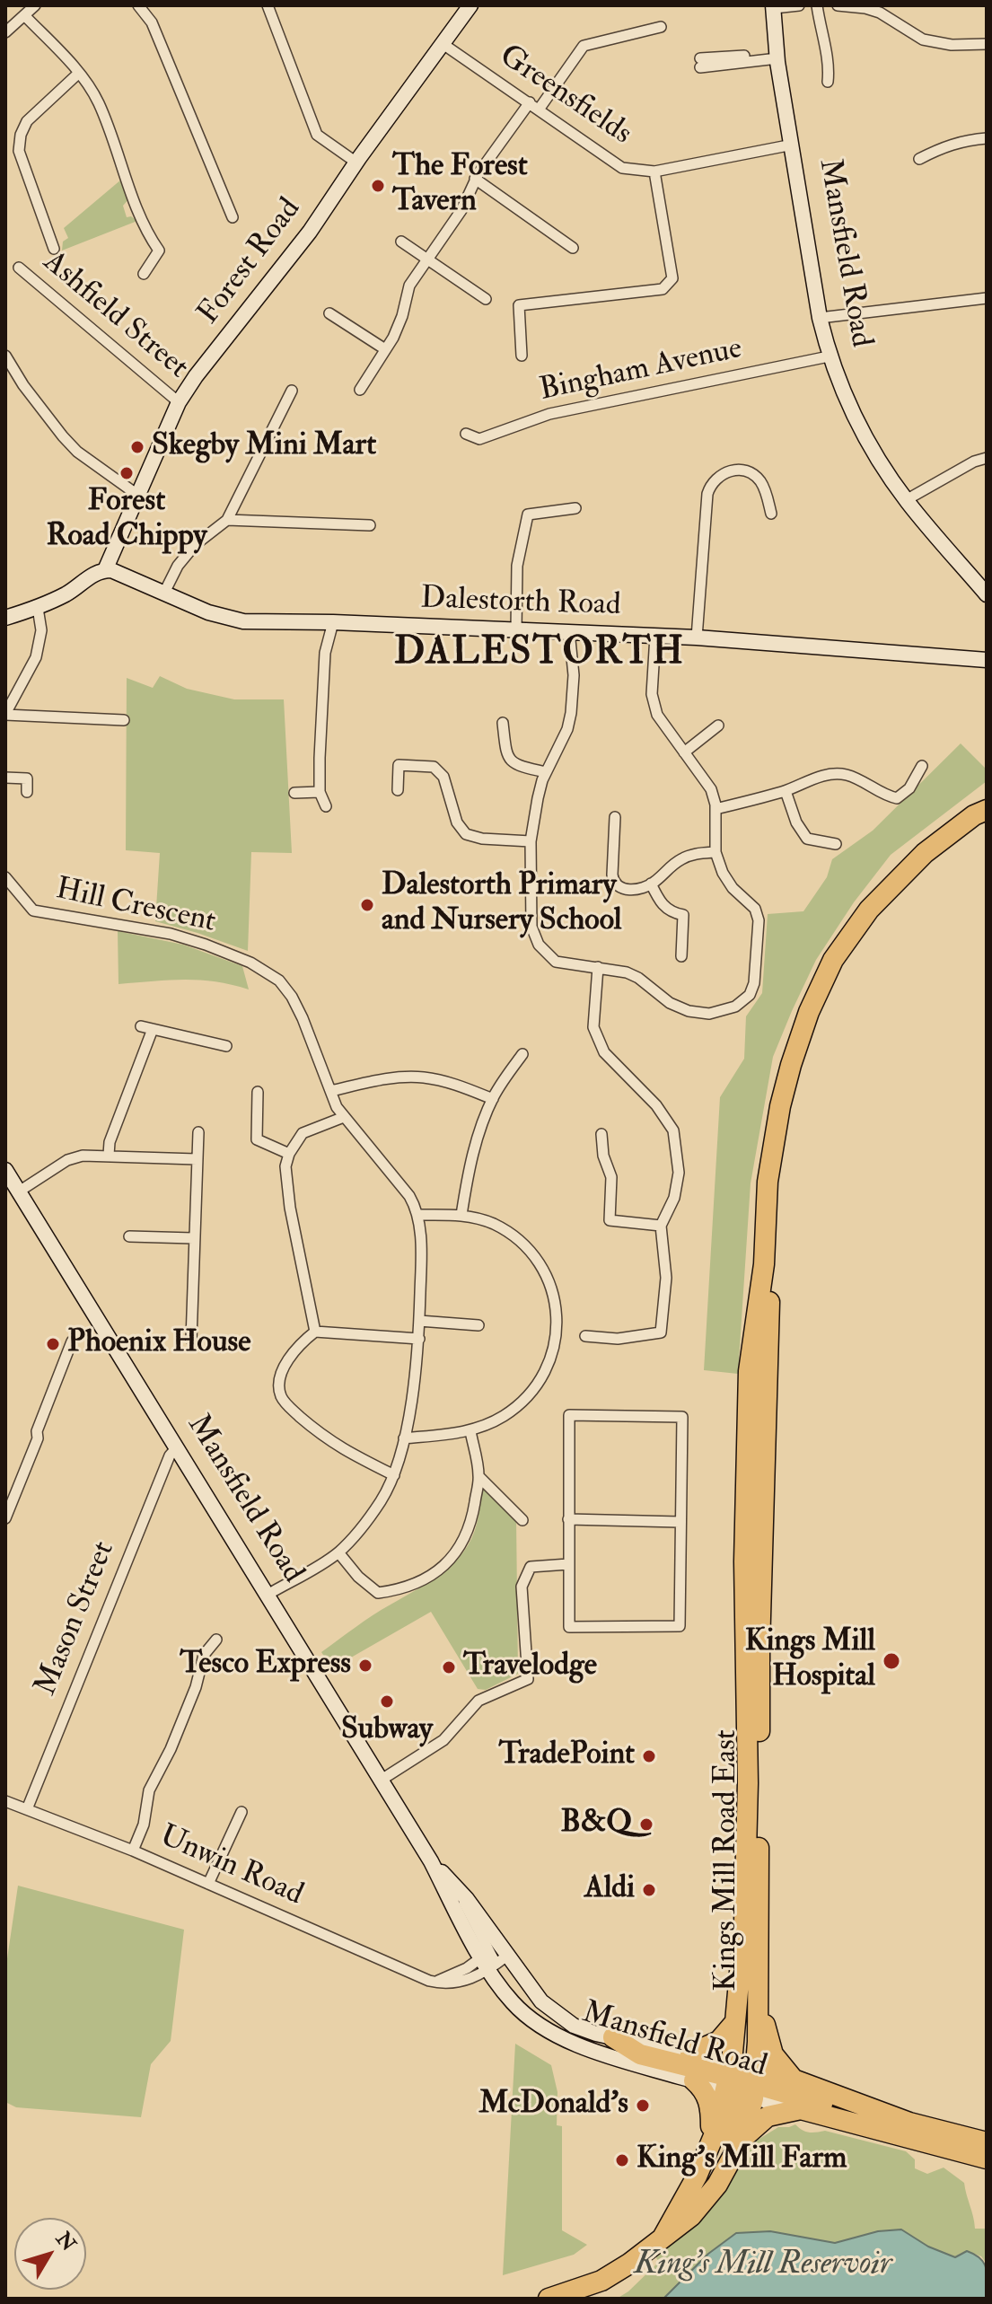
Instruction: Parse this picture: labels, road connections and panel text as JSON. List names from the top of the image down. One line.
{"streets":{"highway":["Mansfield Road","Kings Mill Road East"],"main road":["Forest Road","Dalestorth Road"],"street":["Greensfields","Ashfield Street","Bingham Avenue","Hill Crescent","Mason Street","Unwin Road"]},"crossings":[["Greensfields","Mansfield Road"],["Greensfields","Forest Road"],["Mansfield Road","Bingham Avenue"],["Mansfield Road","Hill Crescent"],["Mansfield Road","Mason Street"],["Mansfield Road","Kings Mill Road East"],["Mansfield Road","Unwin Road"],["Forest Road","Ashfield Street"],["Forest Road","Dalestorth Road"],["Mason Street","Unwin Road"]],"districts":["DALESTORTH"],"water":["King's Mill Reservoir"],"places":["The Forest Tavern","Skegby Mini Mart","Forest Road Chippy","Dalestorth Primary and Nursery School","Phoenix House","Kings Mill Hospital","Tesco Express","Travelodge","Subway","TradePoint","B&Q","Aldi","McDonald's","King's Mill Farm"],"north":"top right"}
